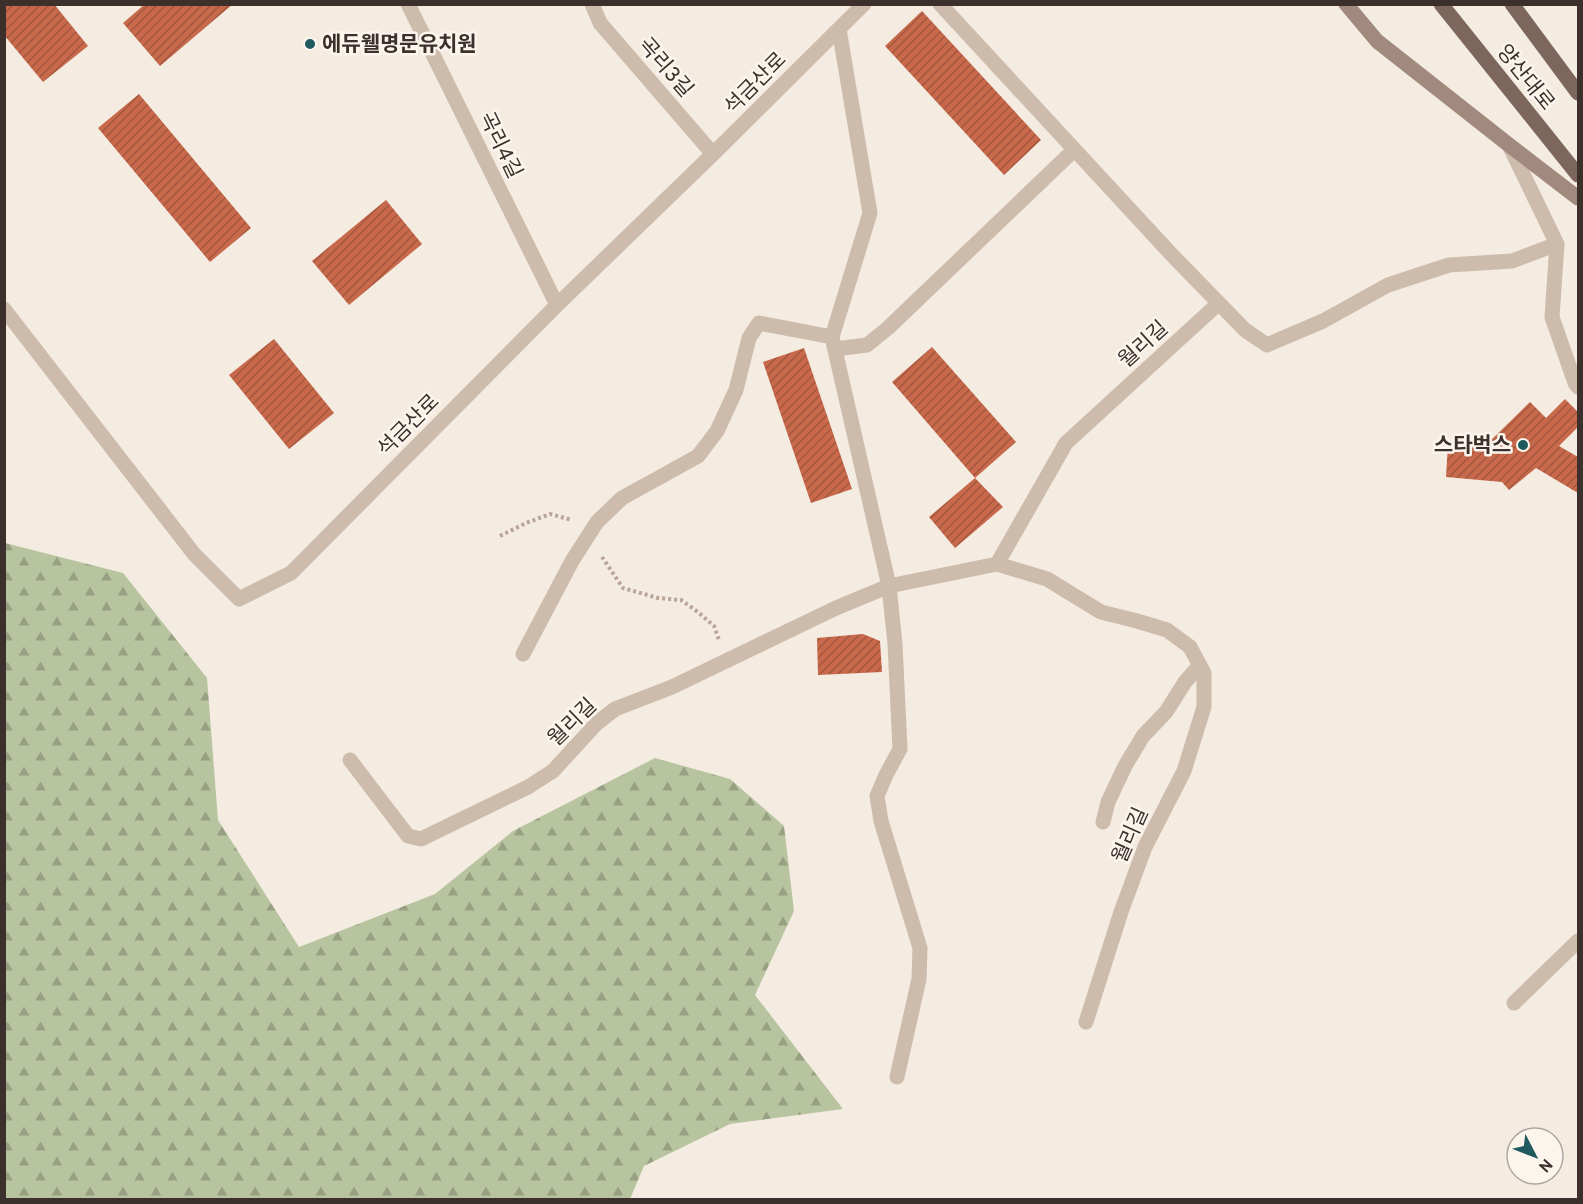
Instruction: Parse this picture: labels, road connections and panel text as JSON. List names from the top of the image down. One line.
{"streets":{"main road":["양산대로"],"street":["곡리3길","석금산로","곡리4길","월리길"]},"crossings":[["곡리3길","석금산로"],["석금산로","곡리4길"]],"places":["에듀웰명문유치원","스타벅스"],"north":"bottom right"}
